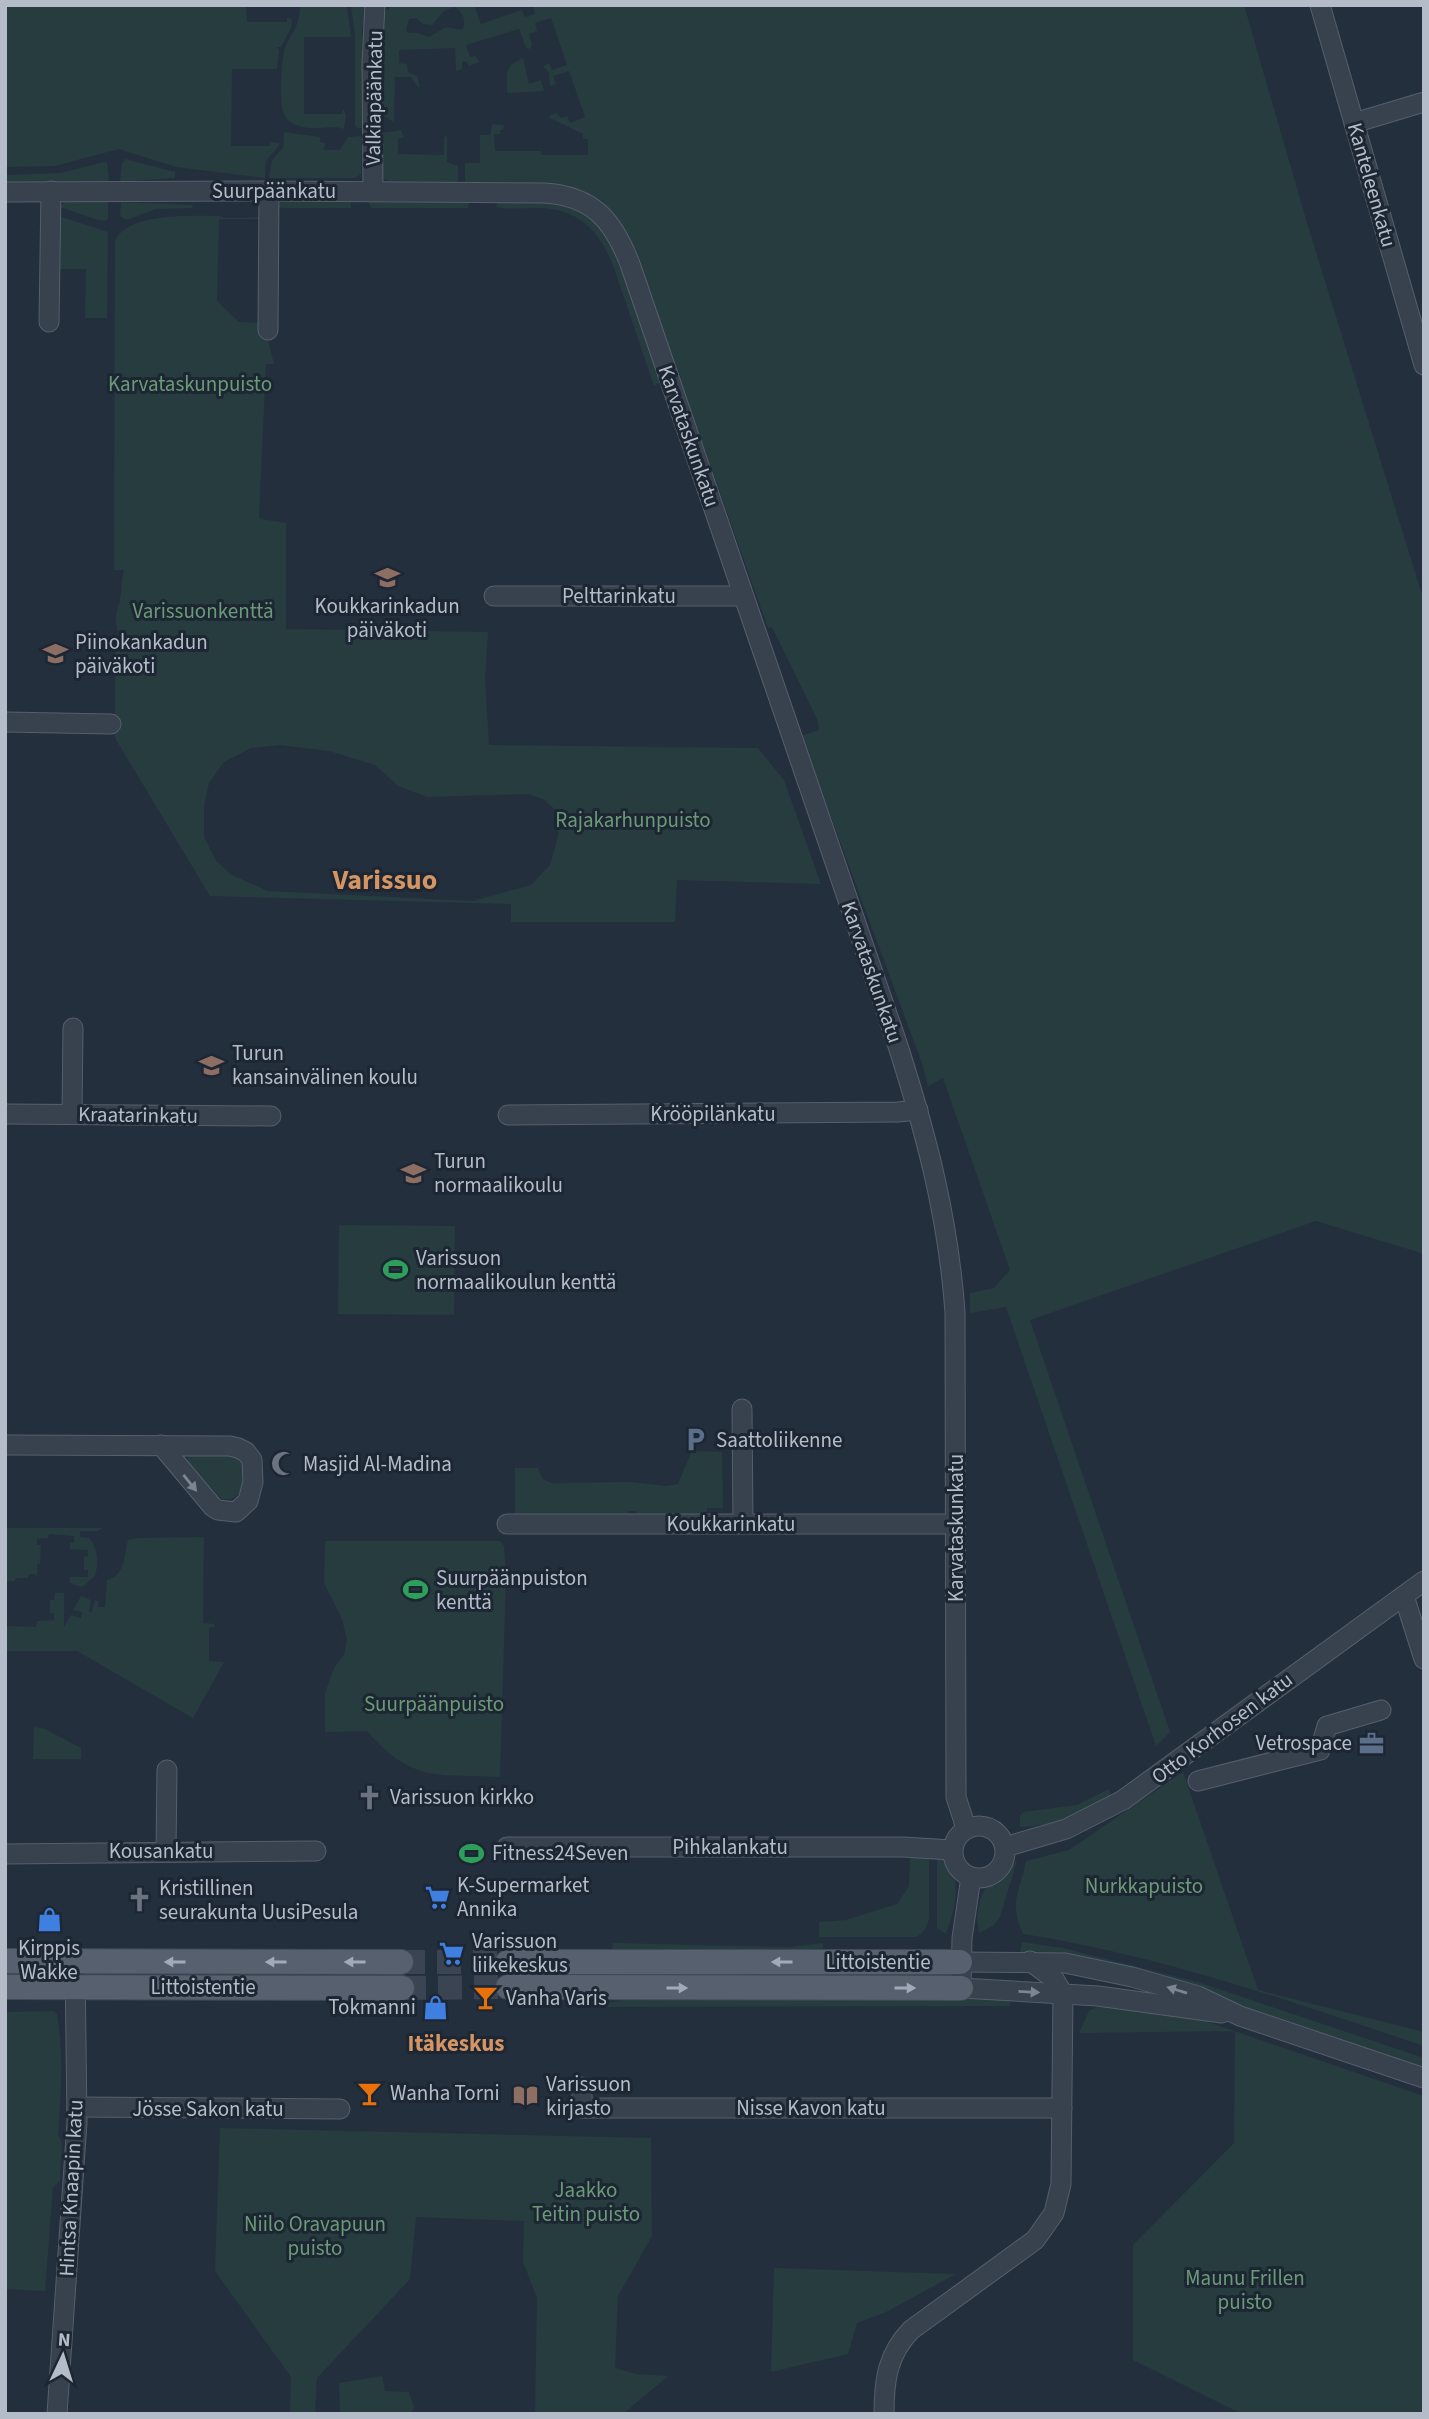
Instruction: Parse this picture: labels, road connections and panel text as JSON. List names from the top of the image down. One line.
{"streets":{"main road":["Littoistentie"],"street":["Valkiapäänkatu","Kanteleenkatu","Suurpäänkatu","Karvataskunkatu","Pelttarinkatu","Krööpilänkatu","Kraatarinkatu","Koukkarinkatu","Otto Korhosen katu","Pihkalankatu","Kousankatu","Nisse Kavon katu","Jösse Sakon katu","Hintsa Knaapin katu"]},"crossings":[["Valkiapäänkatu","Suurpäänkatu"],["Suurpäänkatu","Karvataskunkatu"],["Karvataskunkatu","Pelttarinkatu"],["Karvataskunkatu","Krööpilänkatu"],["Karvataskunkatu","Koukkarinkatu"],["Karvataskunkatu","Otto Korhosen katu"],["Karvataskunkatu","Pihkalankatu"],["Otto Korhosen katu","Pihkalankatu"],["Littoistentie","Hintsa Knaapin katu"],["Jösse Sakon katu","Hintsa Knaapin katu"]],"districts":["Varissuo","Itäkeskus"],"parks":["Karvataskunpuisto","Varissuonkenttä","Rajakarhunpuisto","Suurpäänpuisto","Nurkkapuisto","Jaakko Teitin puisto","Niilo Oravapuun puisto","Maunu Frillen puisto"],"places":{"school or university":["Koukkarinkadun päiväkoti","Piinokankadun päiväkoti","Turun kansainvälinen koulu","Turun normaalikoulu"],"sports":["Varissuon normaalikoulun kenttä","Suurpäänpuiston kenttä","Fitness24Seven"],"parking":["Saattoliikenne"],"mosque":["Masjid Al-Madina"],"office":["Vetrospace"],"church":["Varissuon kirkko","Kristillinen seurakunta UusiPesula"],"supermarket":["K-Supermarket Annika","Varissuon liikekeskus"],"shop":["Kirppis Wakke","Tokmanni"],"bar":["Vanha Varis","Wanha Torni"],"library":["Varissuon kirjasto"]},"north":"top"}
